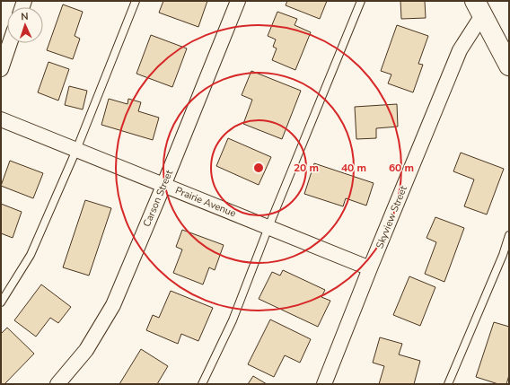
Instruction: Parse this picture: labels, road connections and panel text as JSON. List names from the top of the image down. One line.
{"streets":{"street":["Carson Street","Prairie Avenue","Skyview Street"]},"crossings":[["Carson Street","Prairie Avenue"],["Prairie Avenue","Skyview Street"]],"north":"top","rings":["20 m","40 m","60 m"]}
